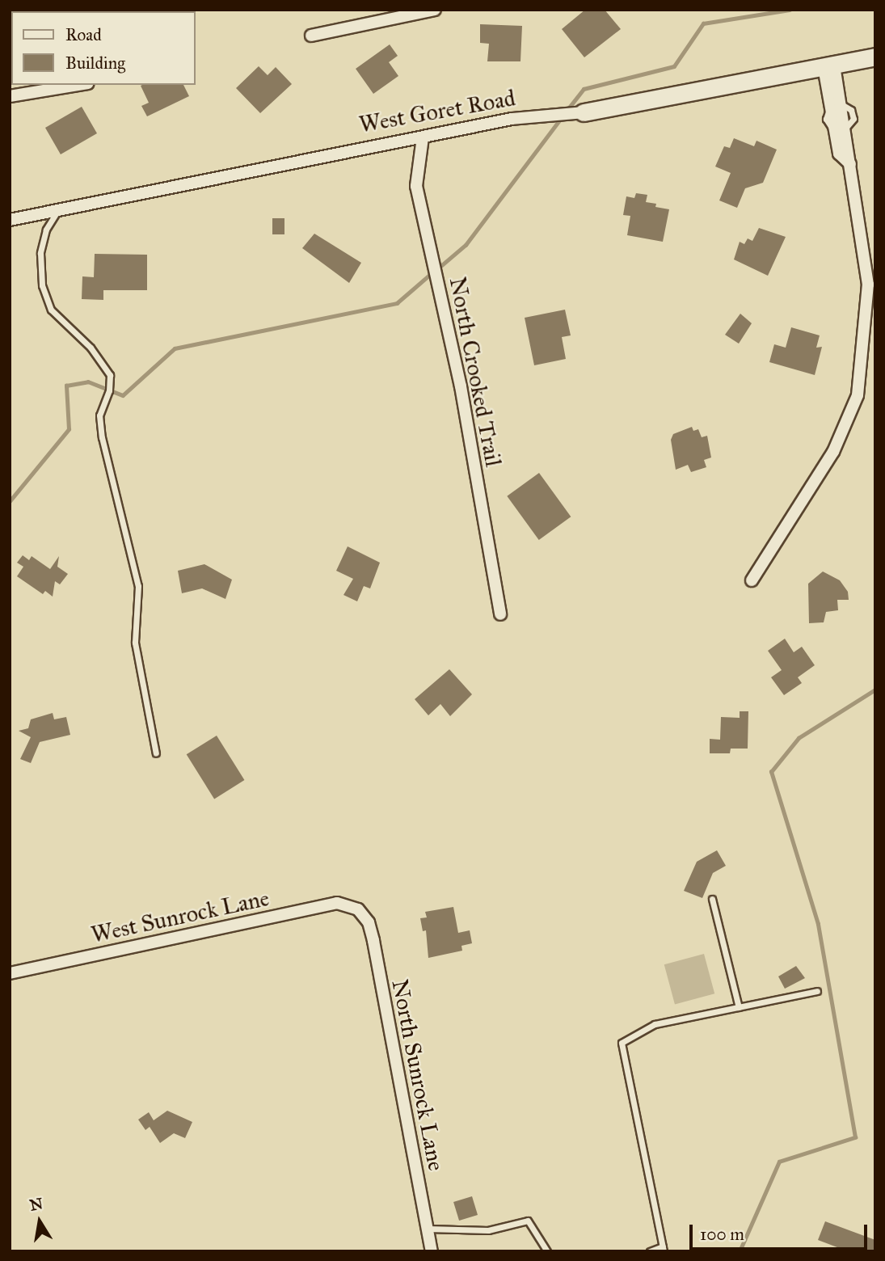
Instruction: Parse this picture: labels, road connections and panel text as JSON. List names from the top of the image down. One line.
{"streets":{"street":["West Goret Road","North Crooked Trail","West Sunrock Lane","North Sunrock Lane"]},"crossings":[["West Goret Road","North Crooked Trail"],["West Sunrock Lane","North Sunrock Lane"]],"legend":["Road","Building"],"scale_bar":"100 m","north":"top"}
